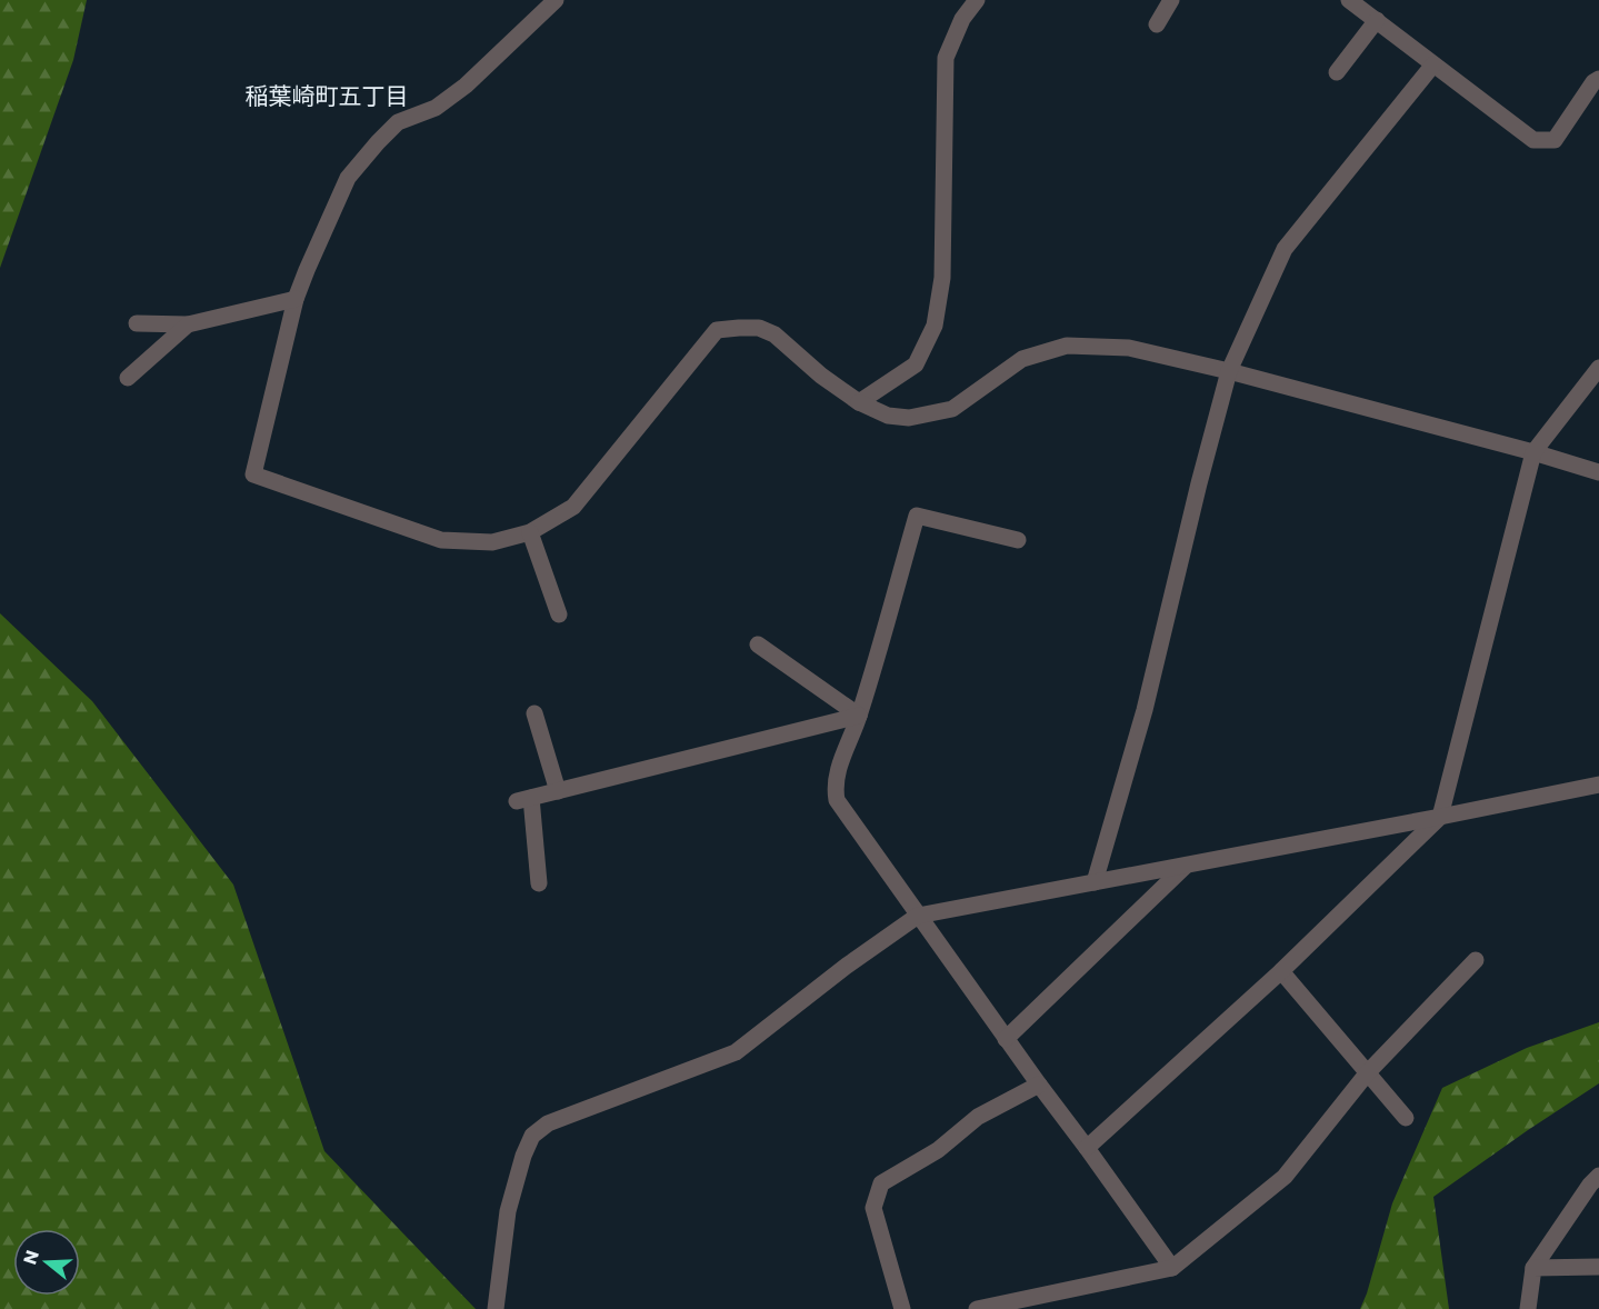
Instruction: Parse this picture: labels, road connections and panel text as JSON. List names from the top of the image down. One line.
{"districts":["稲葉崎町五丁目"],"north":"left"}
